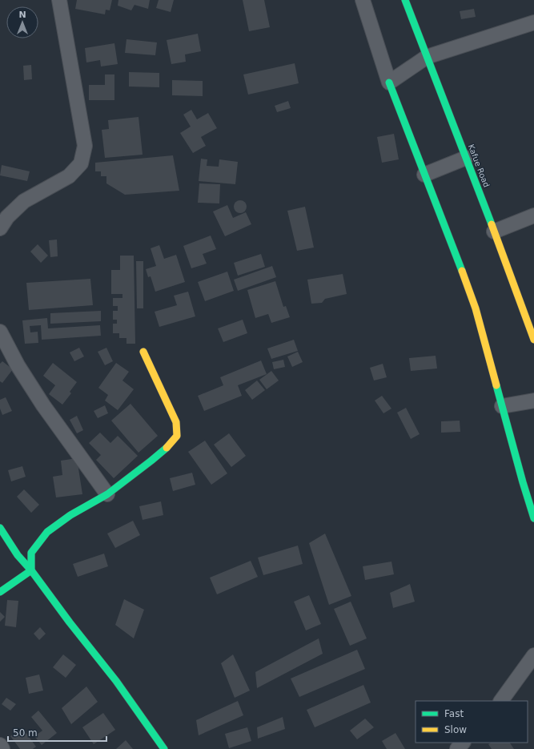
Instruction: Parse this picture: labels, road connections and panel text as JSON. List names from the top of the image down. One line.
{"streets":{"main road":["Kafue Road"]},"legend":["Fast","Slow"],"scale_bar":"50 m","north":"top"}
